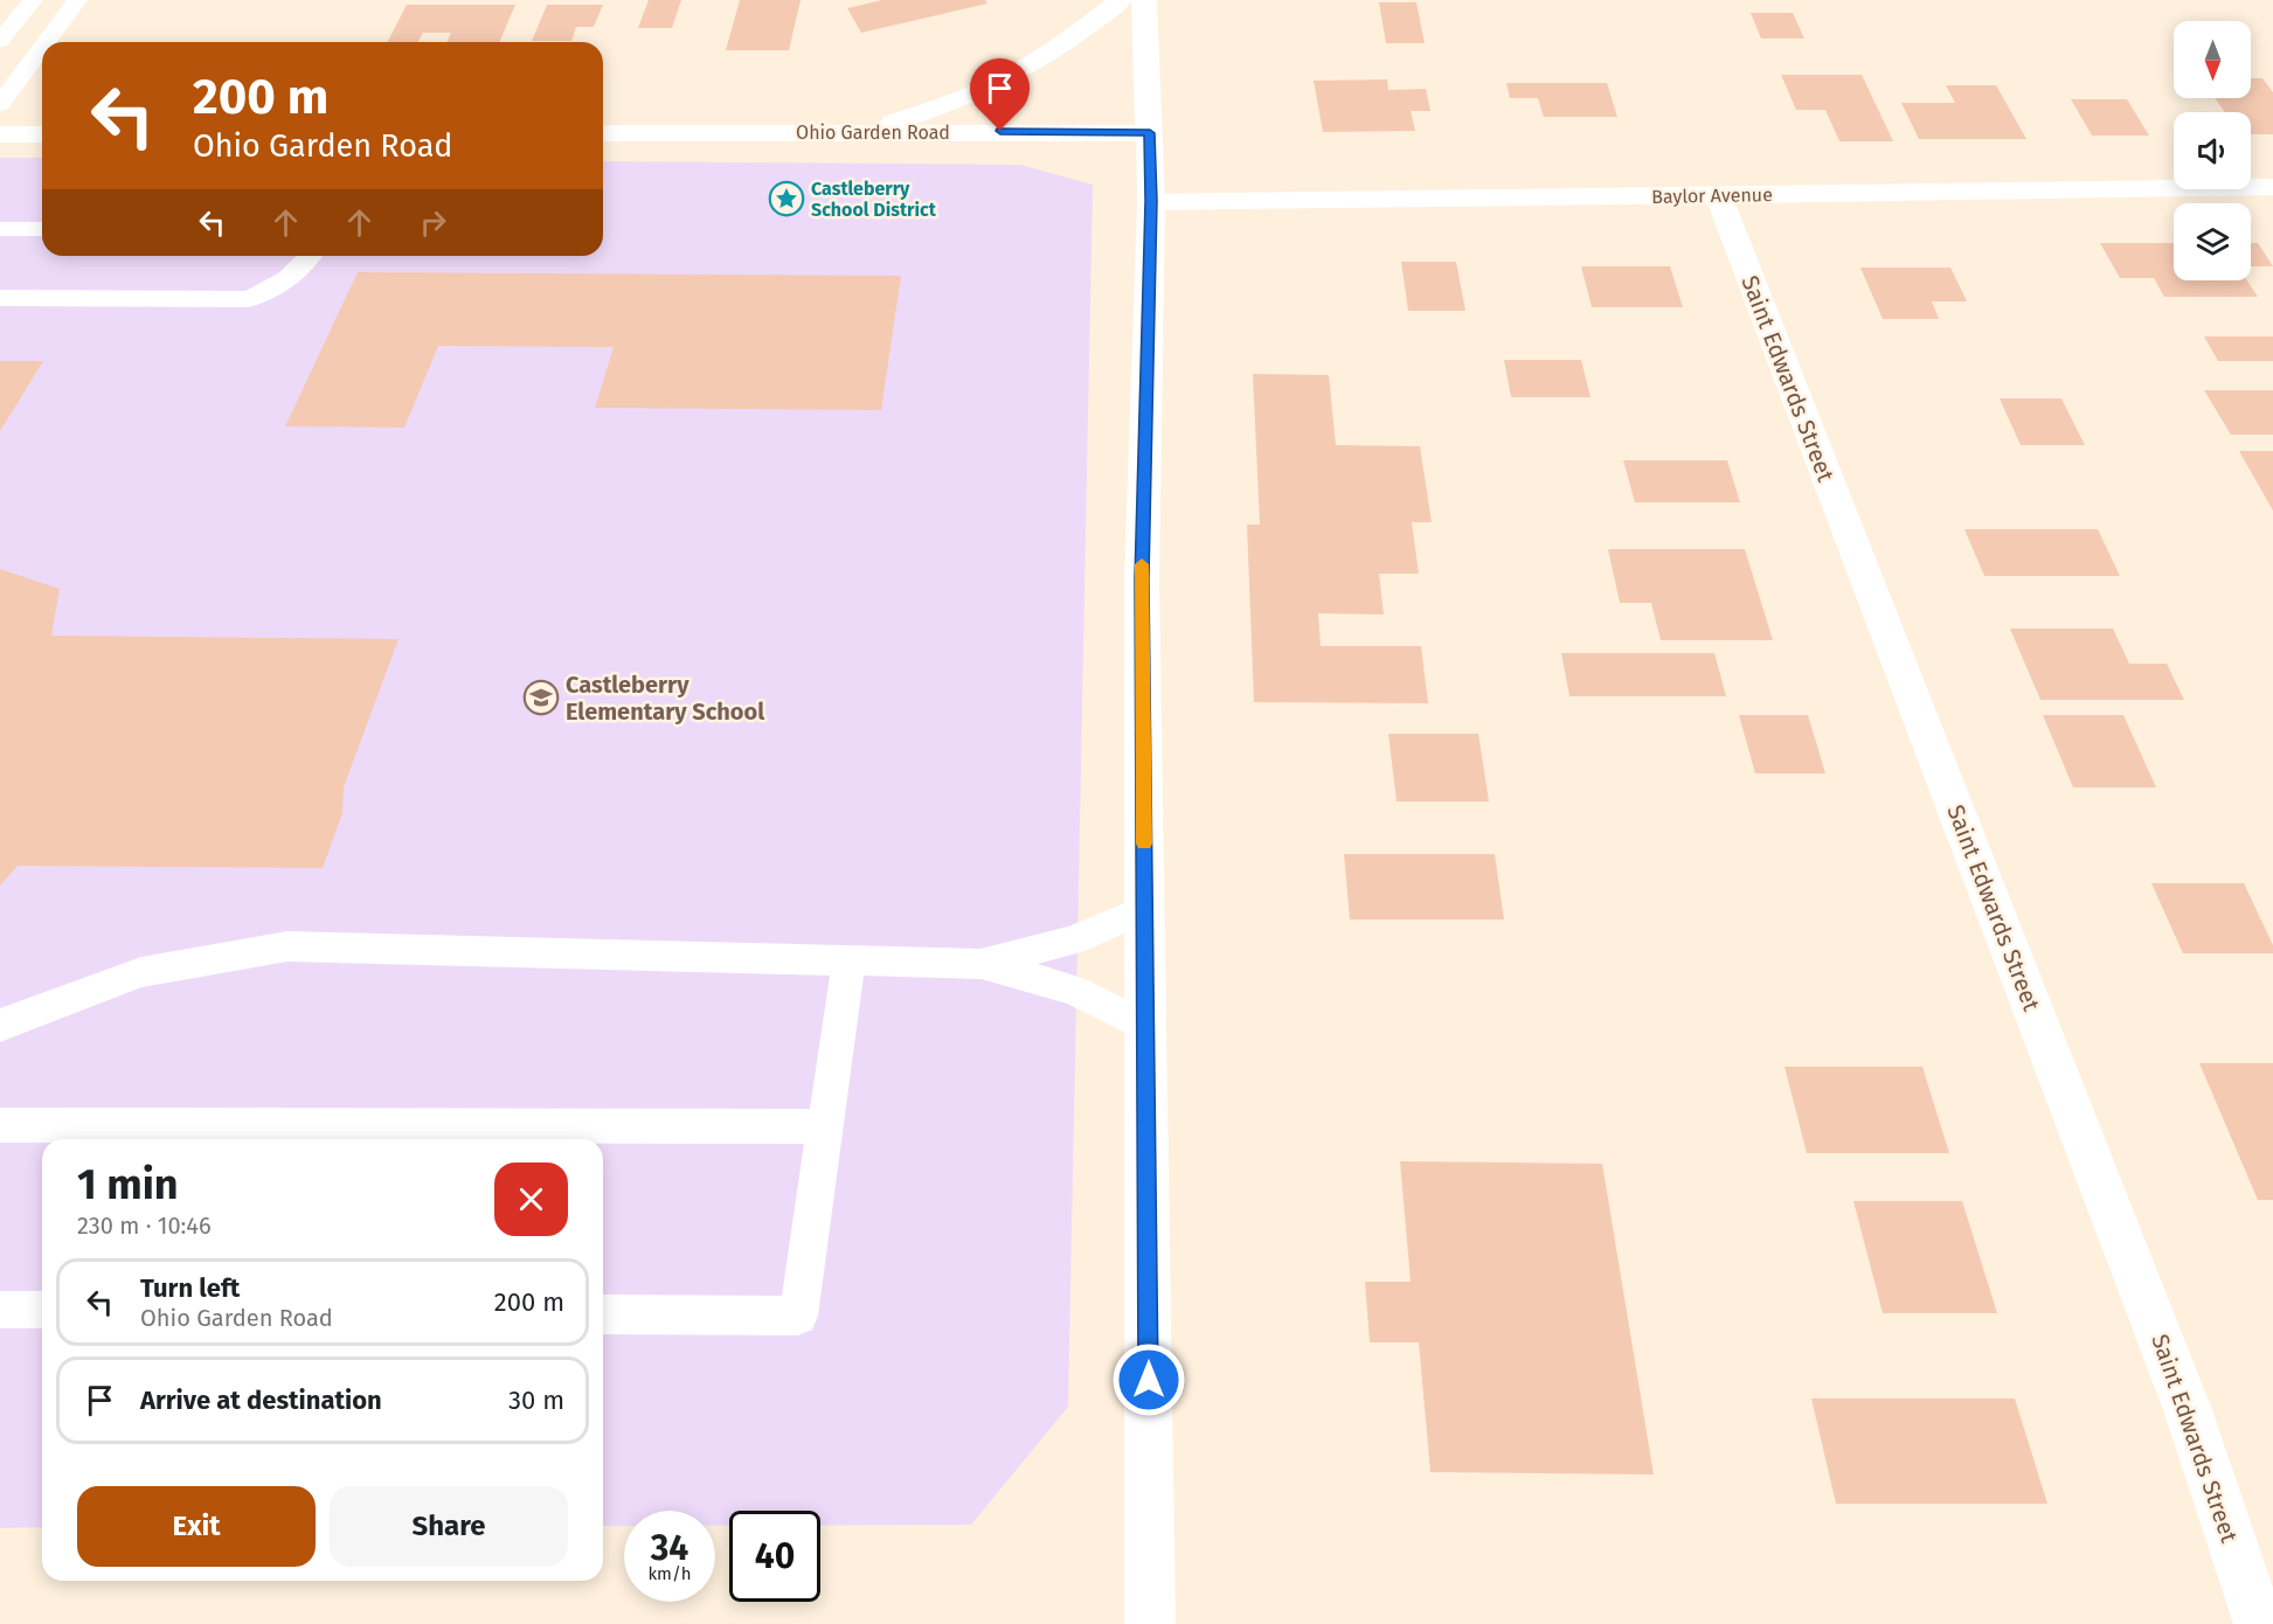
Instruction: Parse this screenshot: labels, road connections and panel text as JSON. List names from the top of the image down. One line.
{"streets":{"street":["Ohio Garden Road","Baylor Avenue","Saint Edwards Street"]},"crossings":[["Baylor Avenue","Saint Edwards Street"]],"places":{"place":["Castleberry School District"],"school or university":["Castleberry Elementary School"]},"north":"bottom","page":{"turn":["200 m","Ohio Garden Road"],"heading":["1 min","230 m · 10:46"],"list":[{"name":"Turn left","note":"Ohio Garden Road","value":"200 m"},{"name":"Arrive at destination","value":"30 m"}],"buttons":["Exit","Share"],"speed":"34 km/h","limit":"40"}}
